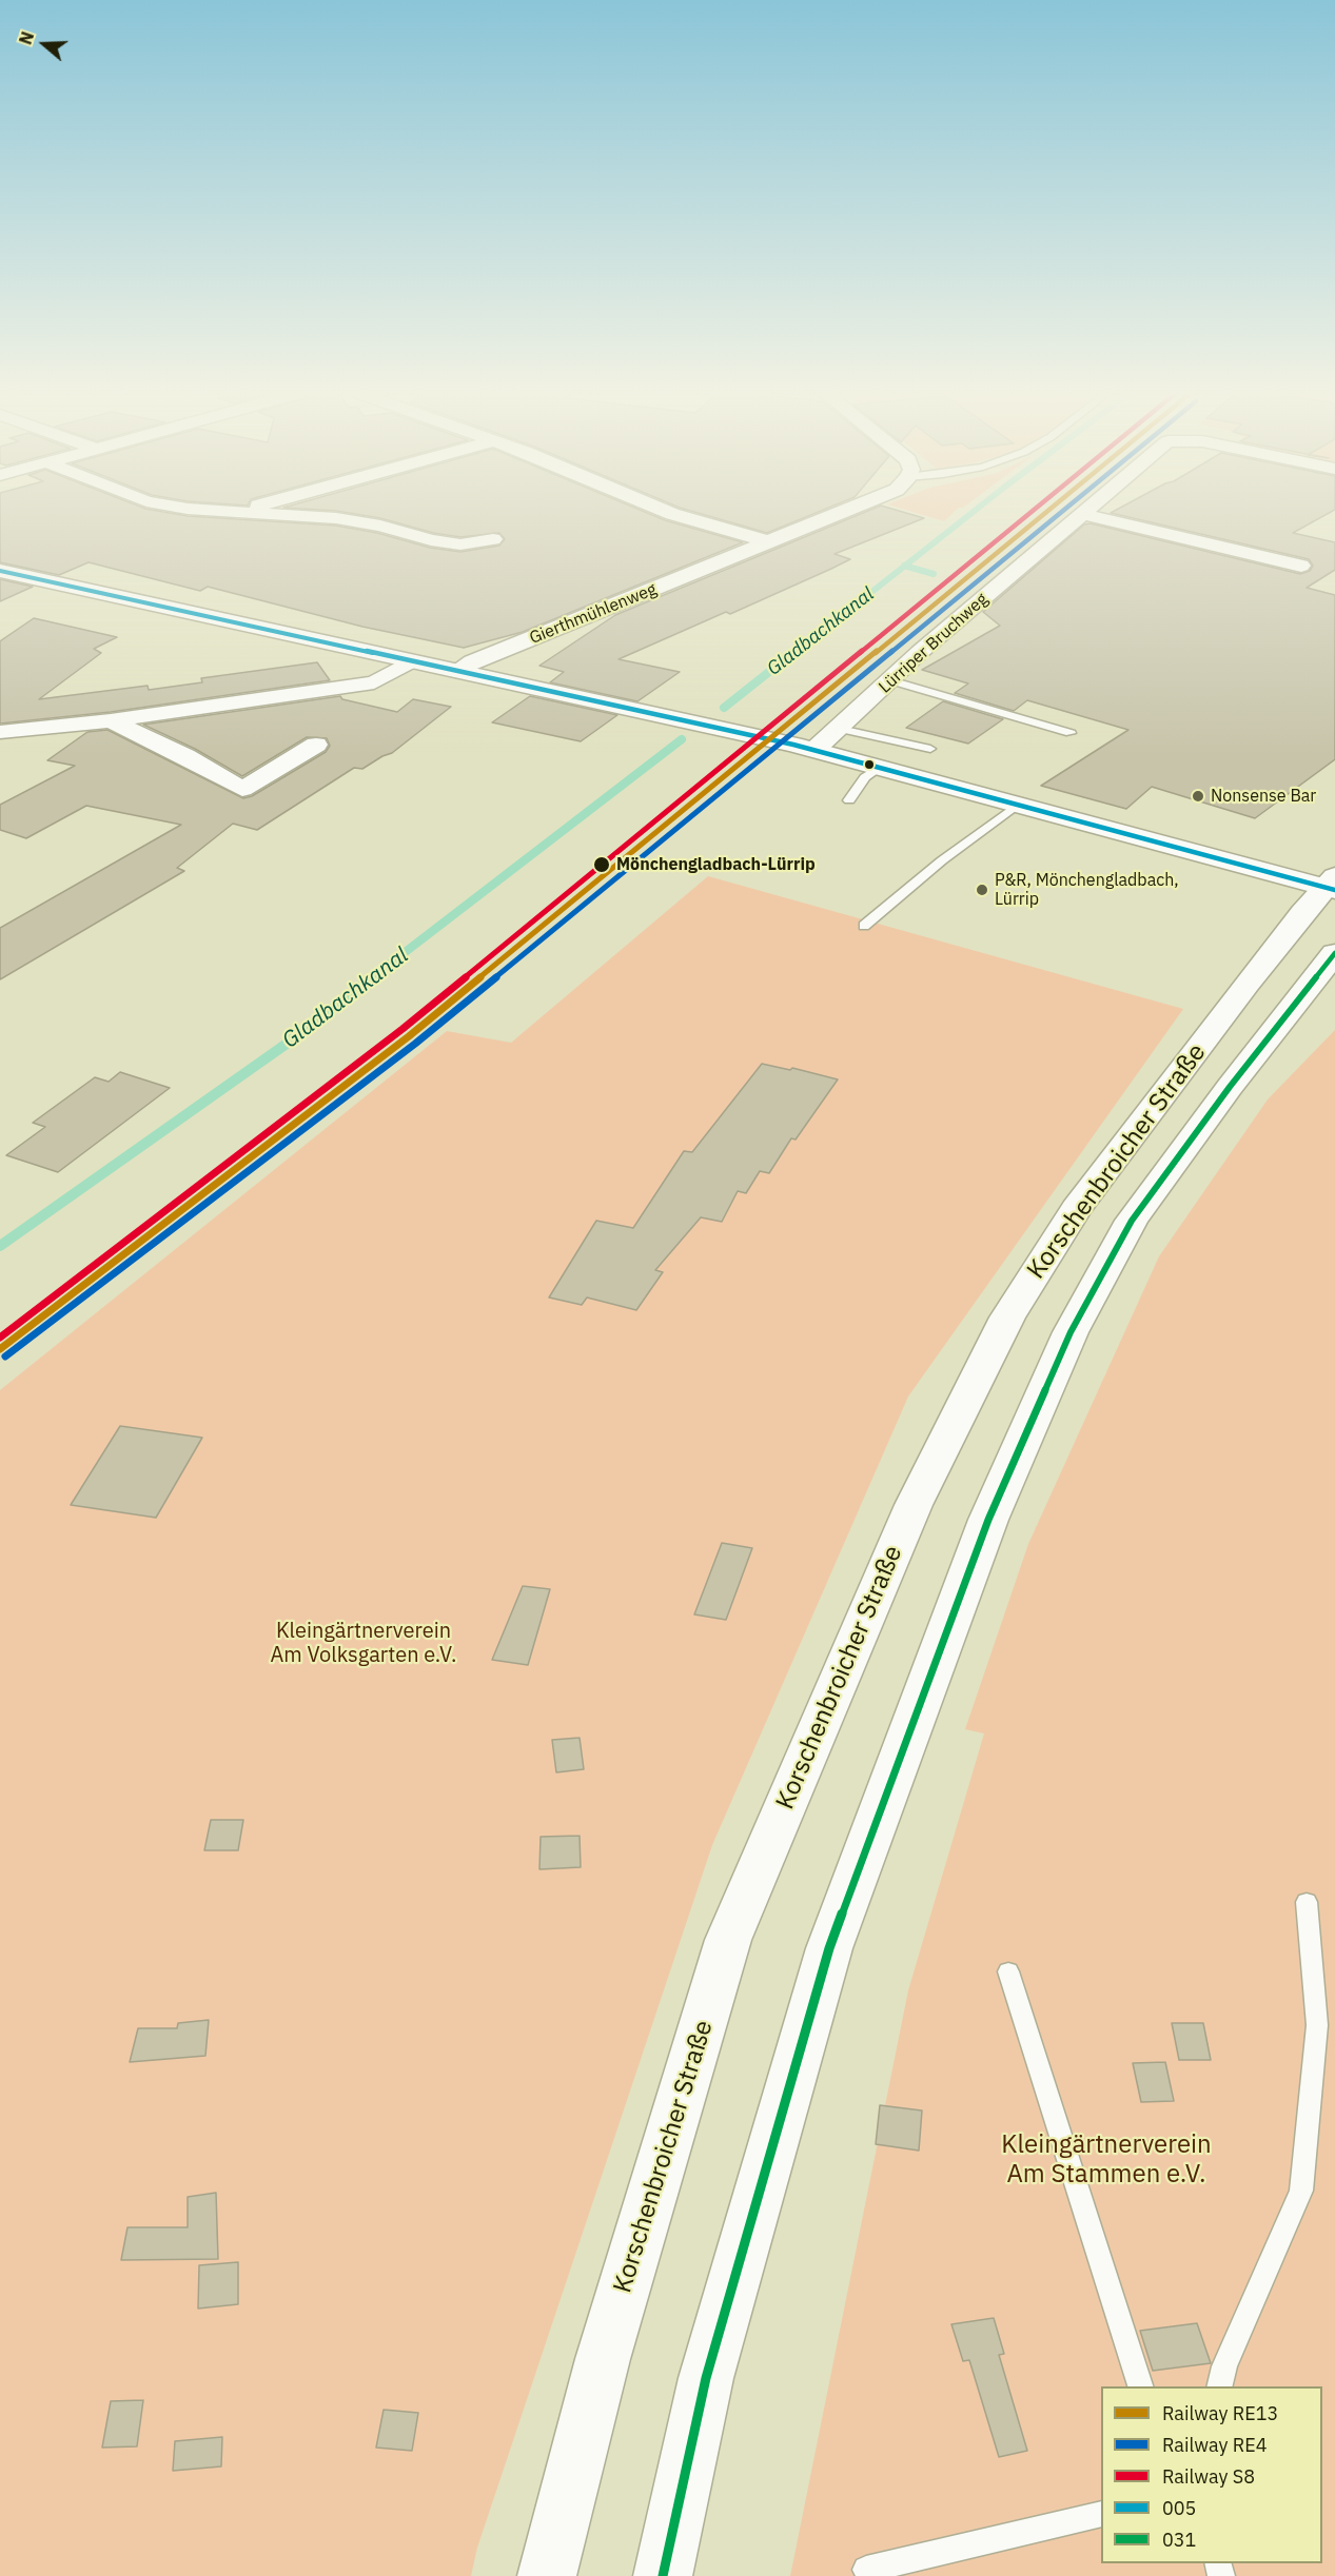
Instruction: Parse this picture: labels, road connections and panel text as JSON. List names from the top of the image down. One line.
{"streets":{"main road":["Korschenbroicher Straße"],"street":["Gierthmühlenweg","Lürriper Bruchweg"]},"water":["Gladbachkanal"],"parks":["Kleingärtnerverein Am Volksgarten e.V.","Kleingärtnerverein Am Stammen e.V."],"places":["Nonsense Bar","Mönchengladbach-Lürrip","P&R, Mönchengladbach, Lürrip"],"lines":["rail line RE13","rail line RE4","rail line S8","transit line 005","transit line 031"],"legend":["Railway RE13","Railway RE4","Railway S8","005","031"],"north":"left"}
